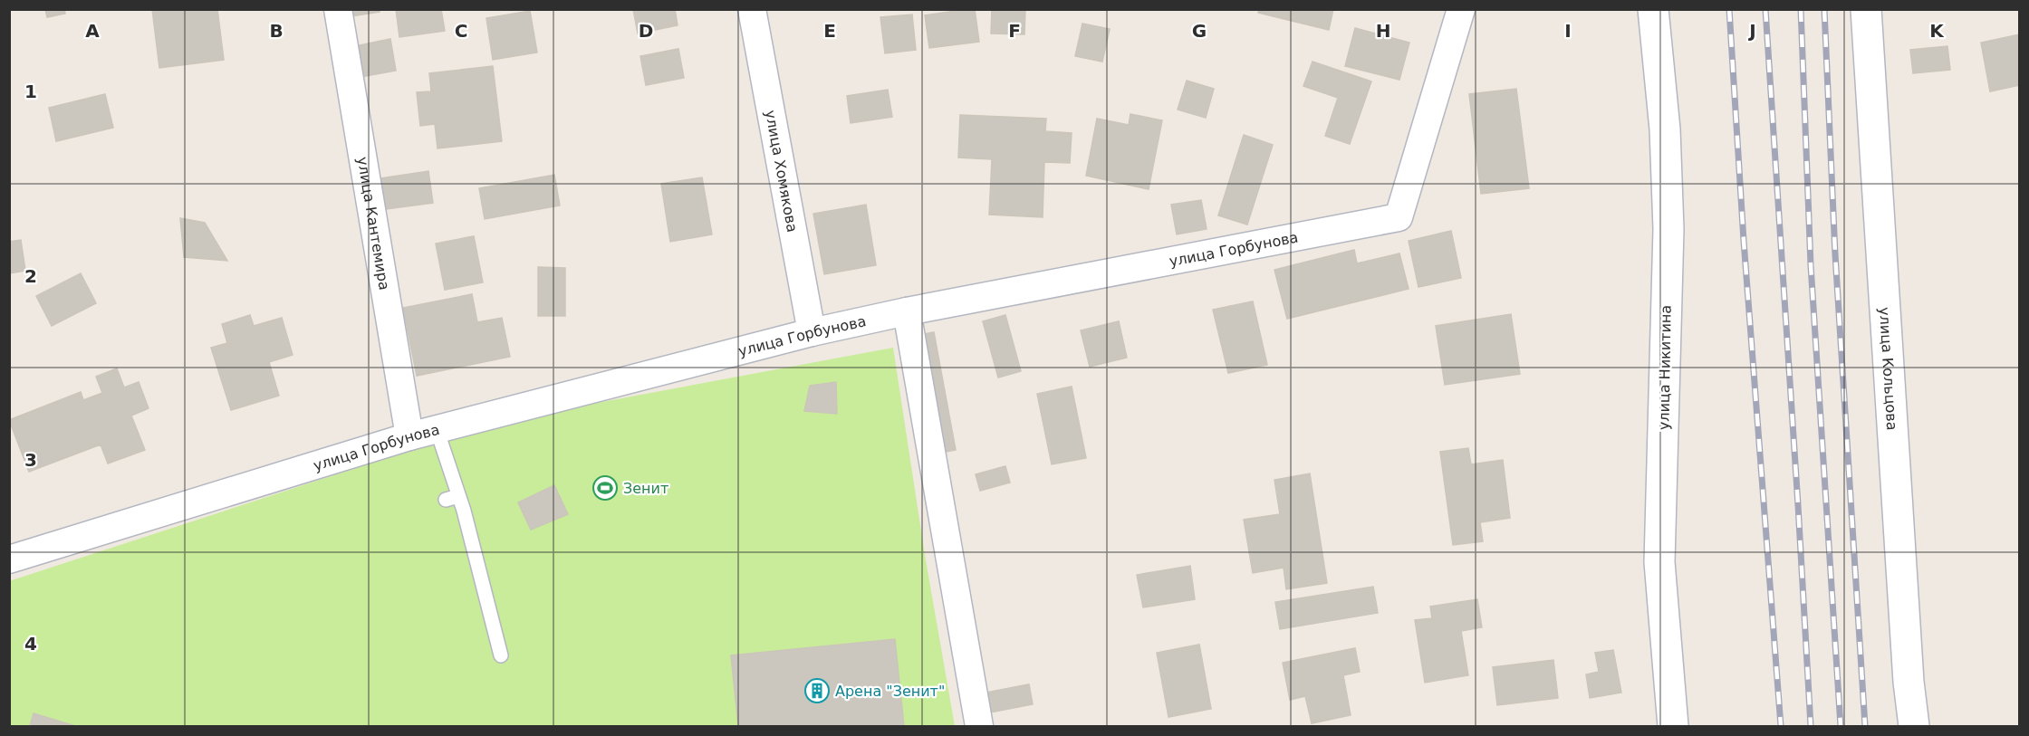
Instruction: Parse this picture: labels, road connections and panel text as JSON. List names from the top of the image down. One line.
{"streets":{"main road":["улица Никитина","улица Кольцова"],"street":["улица Хомякова","улица Кантемира","улица Горбунова"]},"crossings":[["улица Хомякова","улица Горбунова"],["улица Кантемира","улица Горбунова"]],"places":{"sports":["Зенит"],"building":["Арена \"Зенит\""]},"grid":{"columns":["A","B","C","D","E","F","G","H","I","J","K"],"rows":["1","2","3","4"]}}
